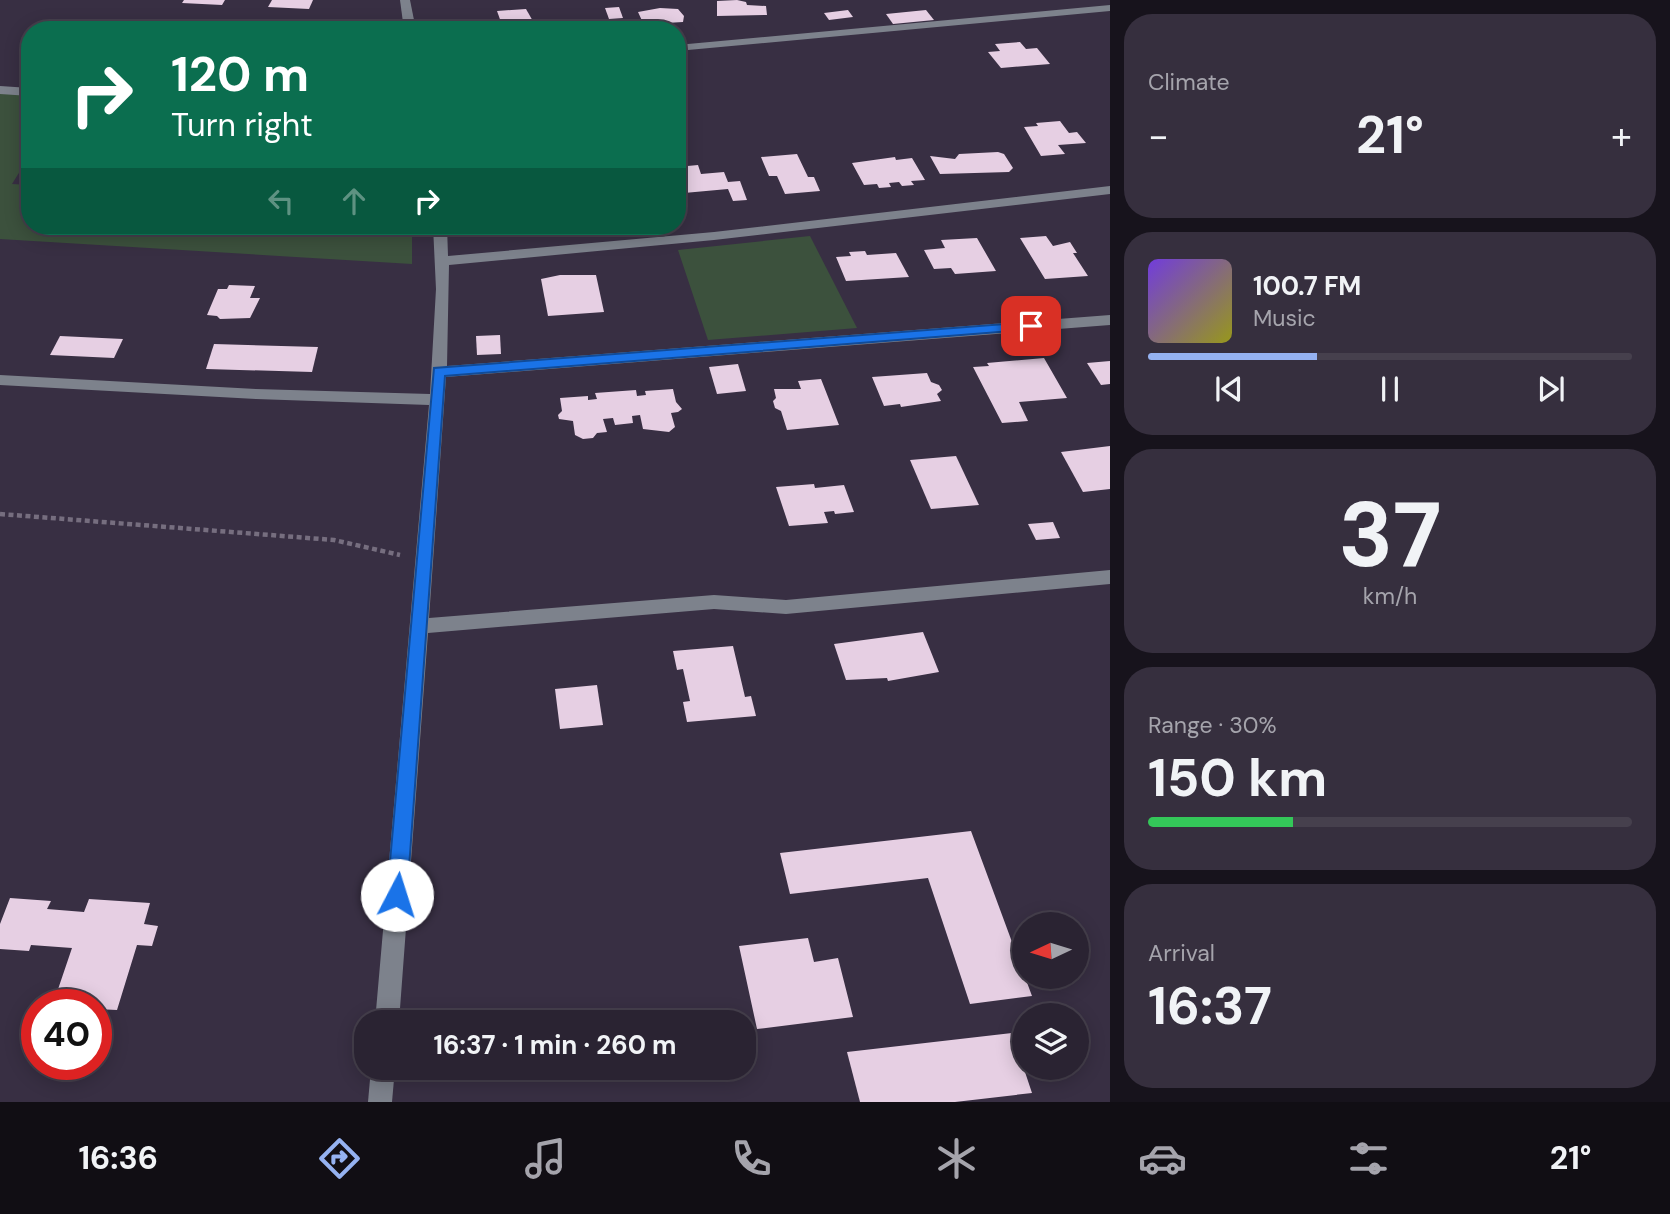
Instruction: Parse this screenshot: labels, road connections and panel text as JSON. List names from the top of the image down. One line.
{"north":"left","page":{"tile":["Climate",["37","km/h"],["Range · 30%","150 km"],["Arrival","16:37"]],"turn":["120 m","Turn right"],"heat":["−","21°","+"],"song":["100.7 FM","Music"],"limit":"40","trip":"16:37 · 1 min · 260 m","tabs":["16:36","21°"]}}
